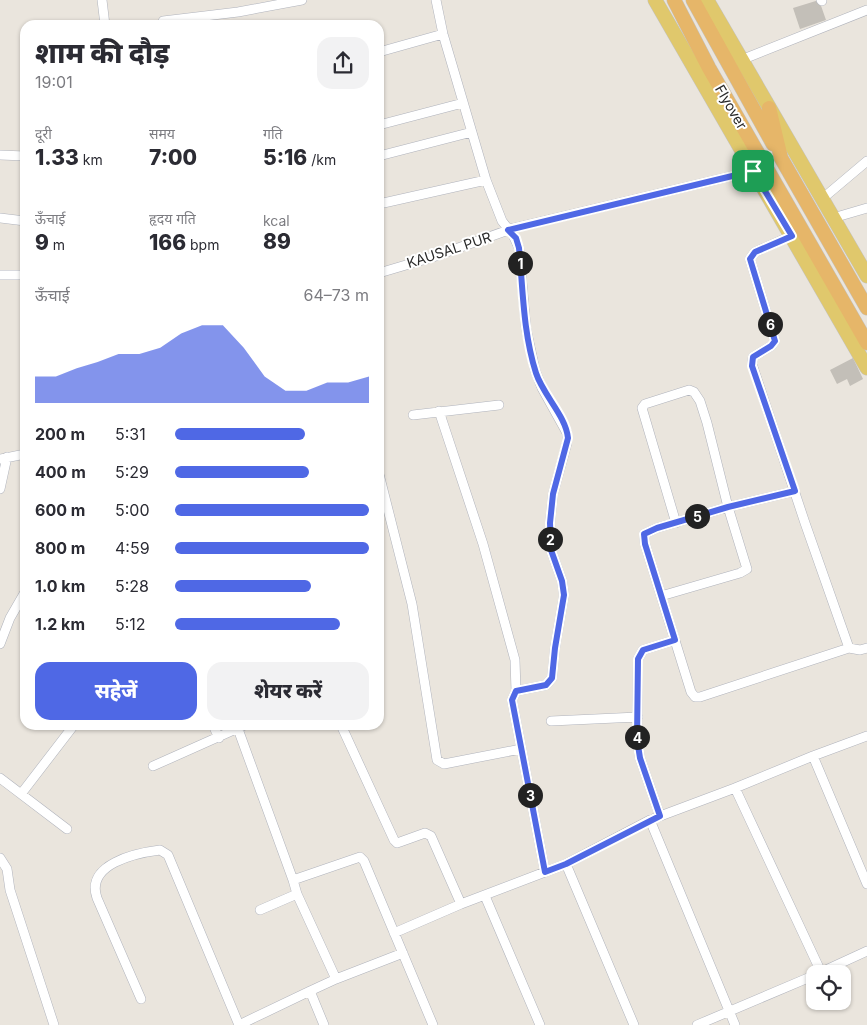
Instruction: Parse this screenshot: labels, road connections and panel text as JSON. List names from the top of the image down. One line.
{"streets":{"highway":["Flyover"],"street":["KAUSAL PUR"]},"page":{"heading":["शाम की दौड़","19:01"],"stats":[["दूरी","1.33 km"],["समय","7:00"],["गति","5:16 /km"],["ऊँचाई","9 m"],["हृदय गति","166 bpm"],["kcal","89"]],"pins":["1","6","5","2","4","3"],"chart":["ऊँचाई","64–73 m"],"list":[{"name":"200 m","note":"5:31"},{"name":"400 m","note":"5:29"},{"name":"600 m","note":"5:00"},{"name":"800 m","note":"4:59"},{"name":"1.0 km","note":"5:28"},{"name":"1.2 km","note":"5:12"}],"buttons":["सहेजें","शेयर करें"]}}
